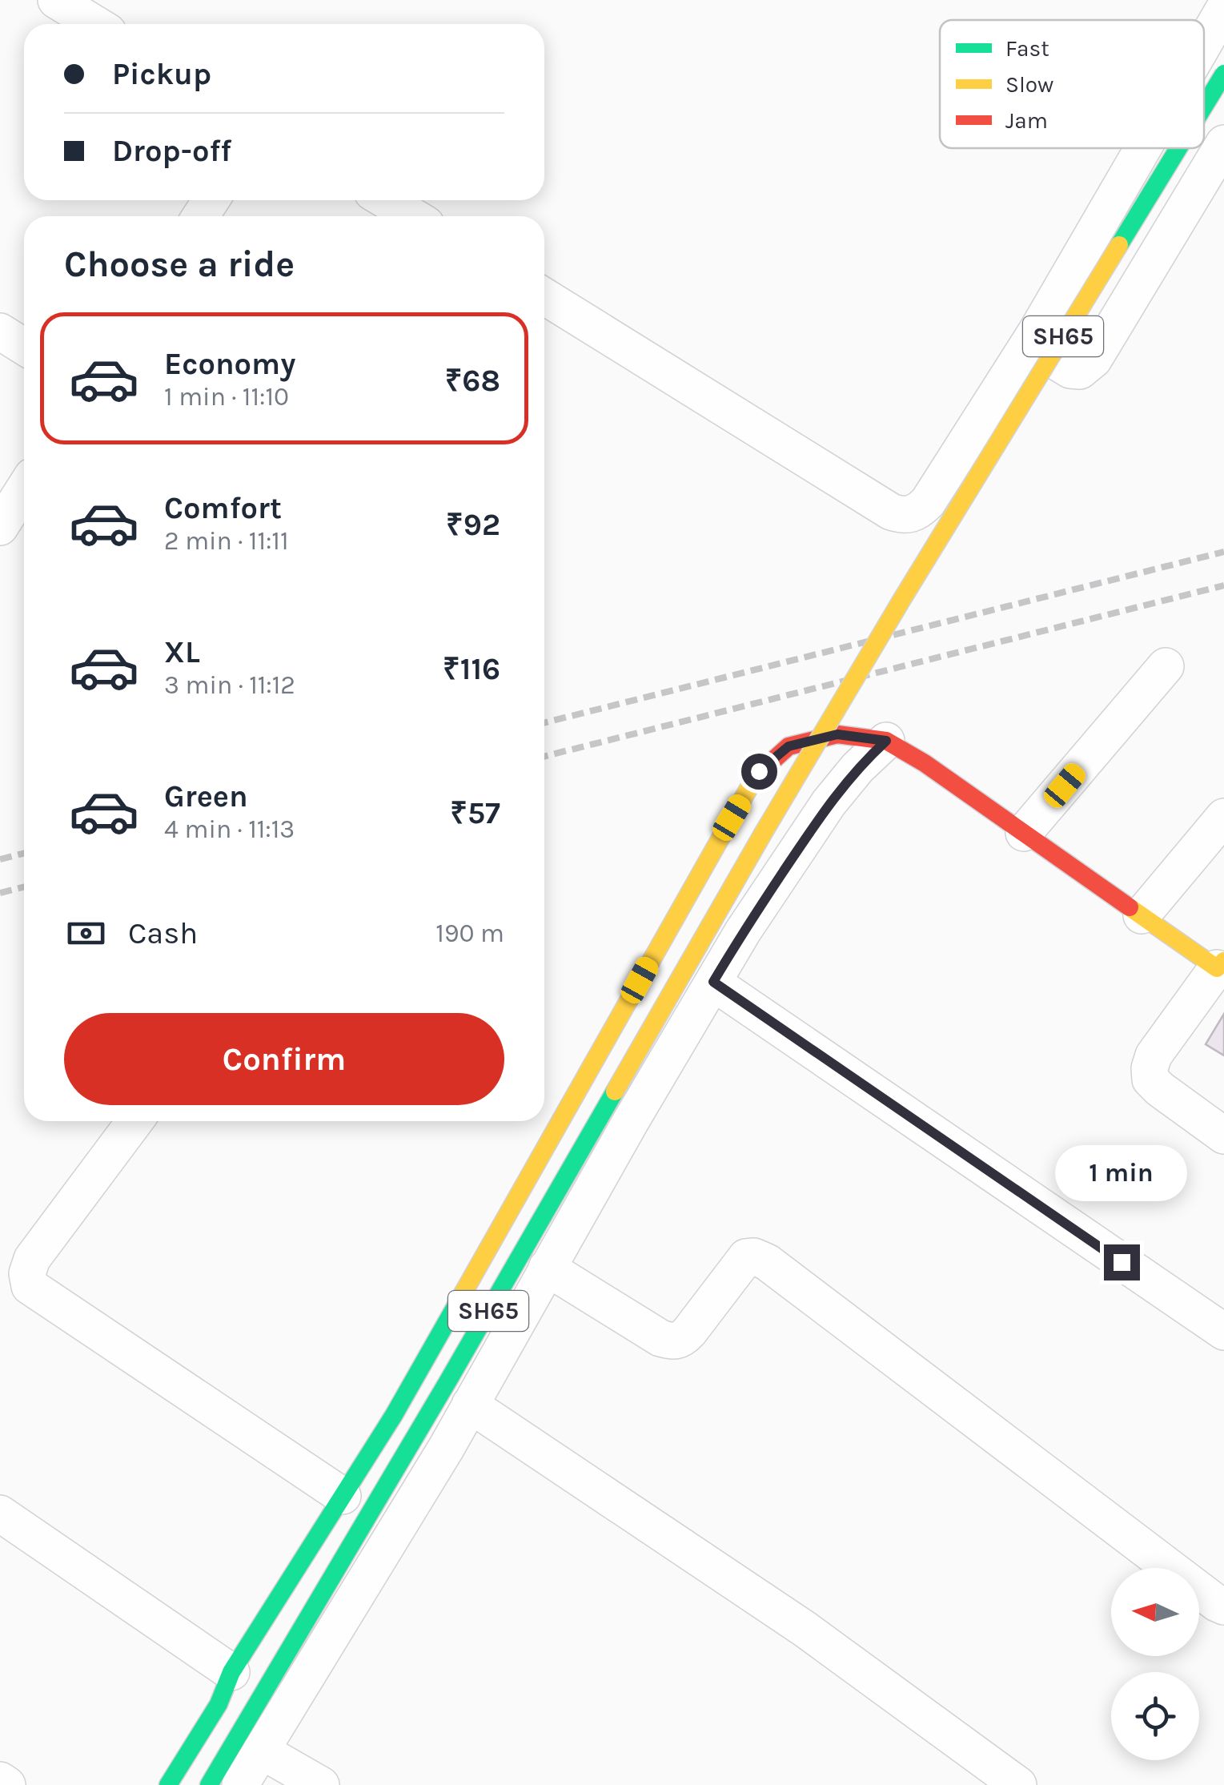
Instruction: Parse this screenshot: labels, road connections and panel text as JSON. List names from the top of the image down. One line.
{"streets":{"main road":["SH65"]},"legend":["Fast","Slow","Jam"],"north":"left","page":{"banner":["Pickup","Drop-off"],"heading":"Choose a ride","list":[{"name":"Economy","note":"1 min · 11:10","value":"₹68"},{"name":"Comfort","note":"2 min · 11:11","value":"₹92"},{"name":"XL","note":"3 min · 11:12","value":"₹116"},{"name":"Green","note":"4 min · 11:13","value":"₹57"}],"pay":["Cash","190 m"],"buttons":"Confirm","bubble":"1 min"}}
